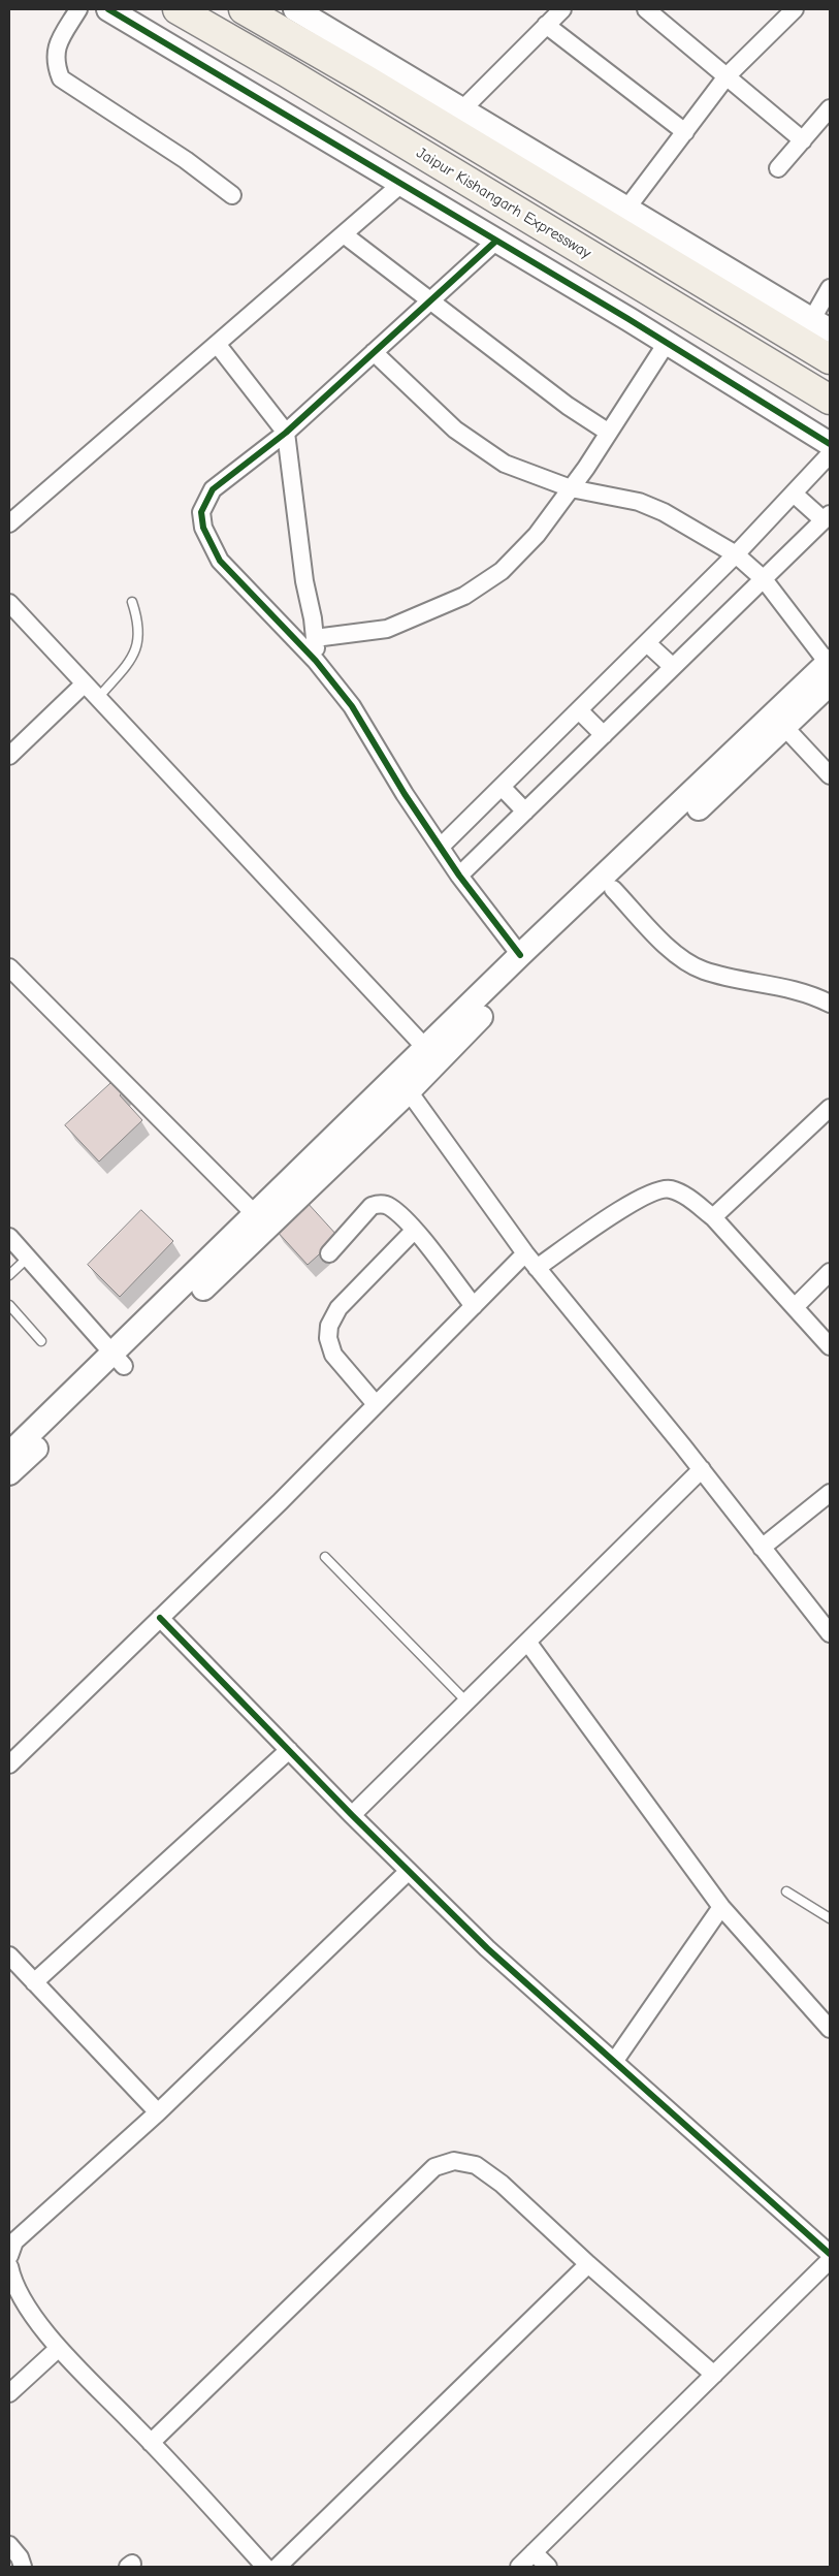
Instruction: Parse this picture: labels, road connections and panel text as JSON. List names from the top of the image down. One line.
{"streets":{"highway":["Jaipur Kishangarh Expressway"]}}
